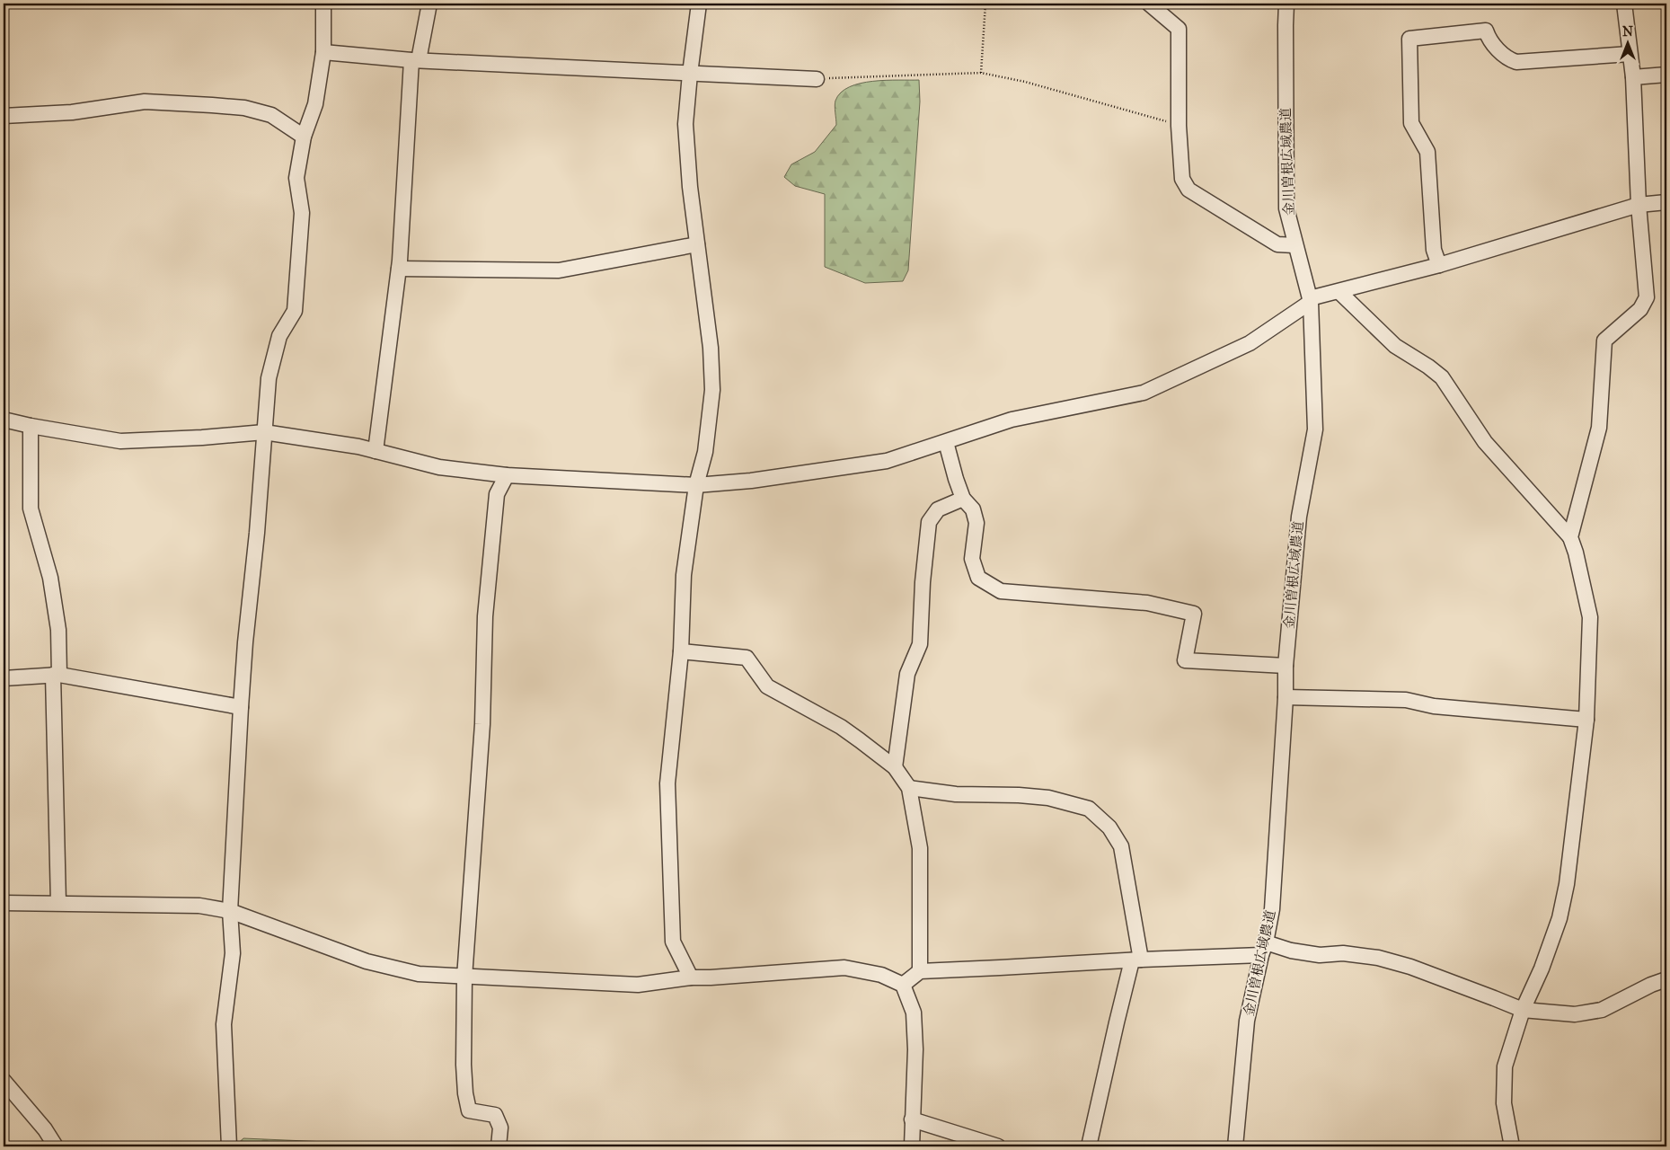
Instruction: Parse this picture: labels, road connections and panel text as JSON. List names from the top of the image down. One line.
{"streets":{"street":["金川曽根広域農道"]},"north":"top"}
